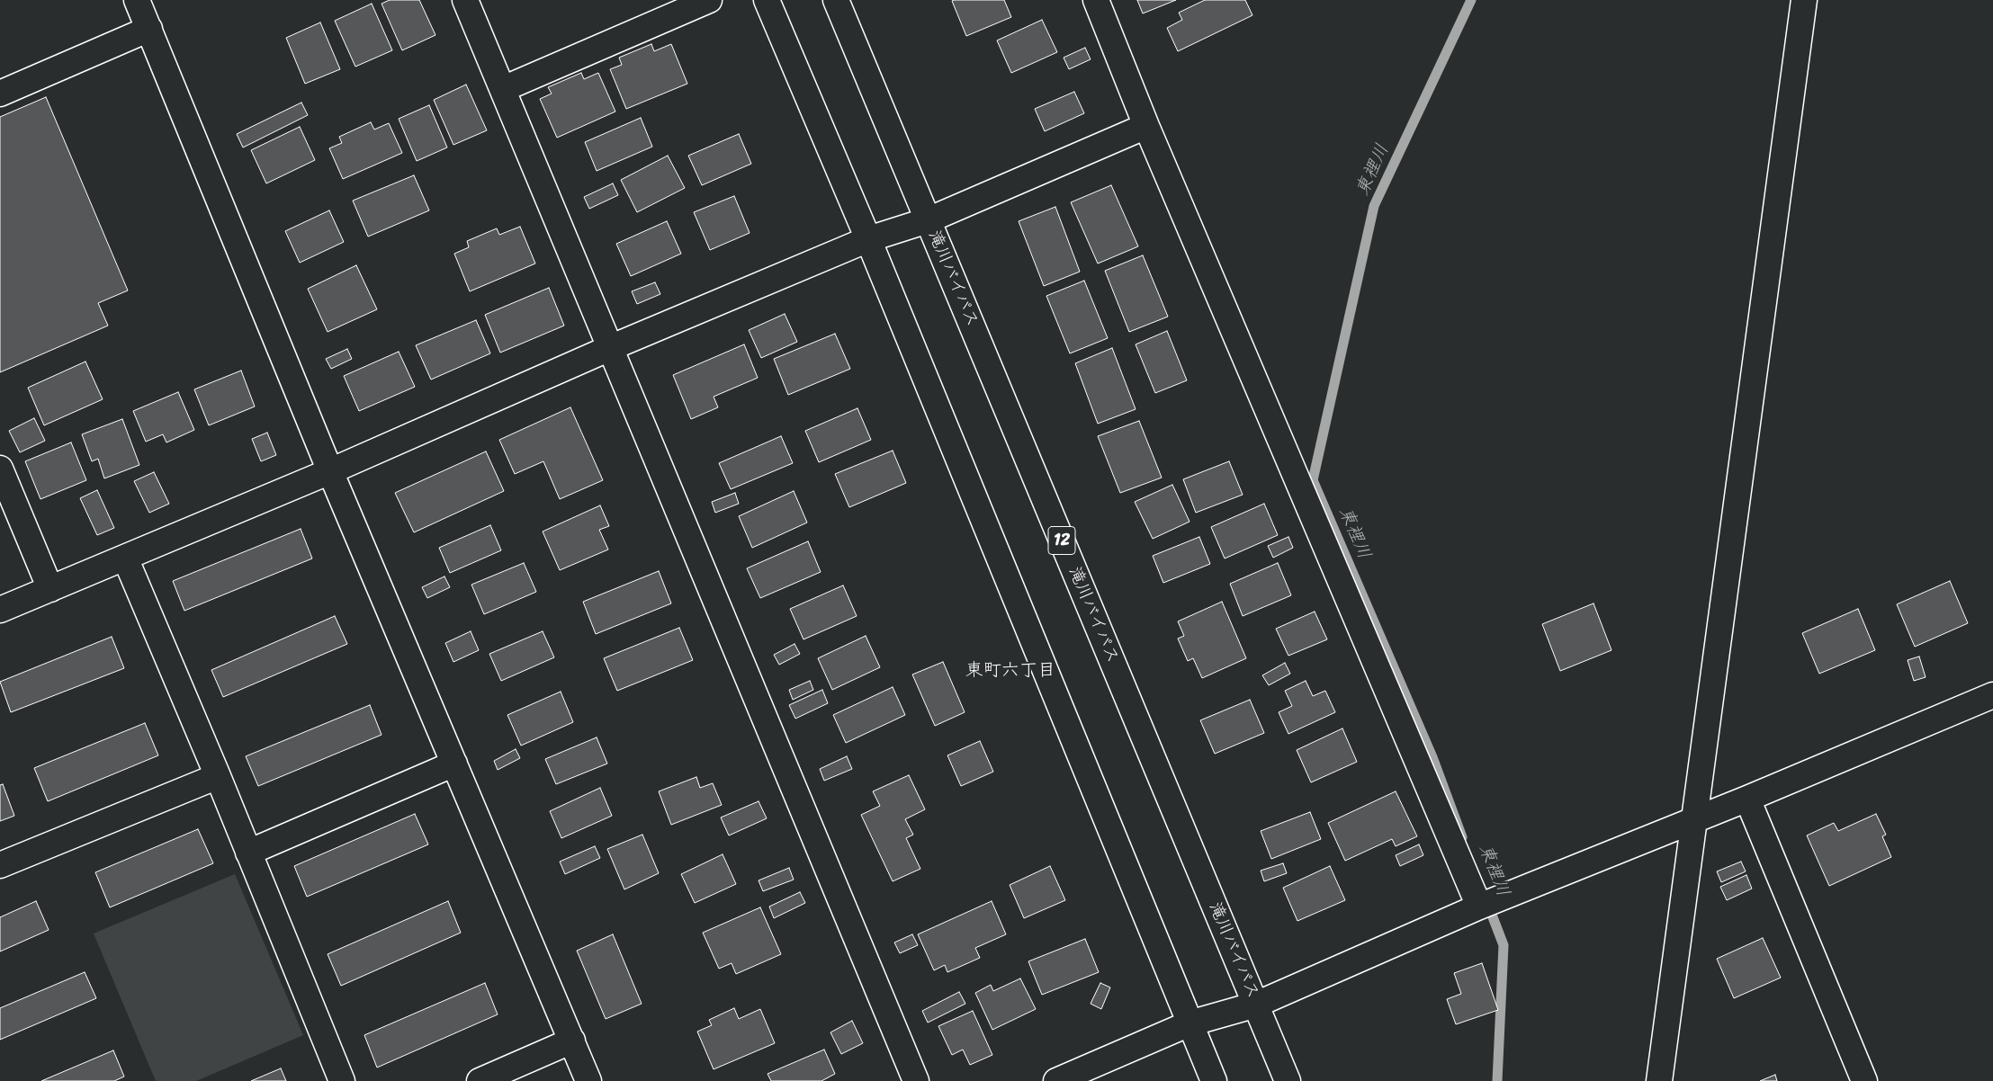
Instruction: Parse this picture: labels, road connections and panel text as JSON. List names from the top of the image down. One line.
{"streets":{"main road":["滝川バイパス","12"]},"districts":["東町六丁目"],"water":["東裡川"]}
